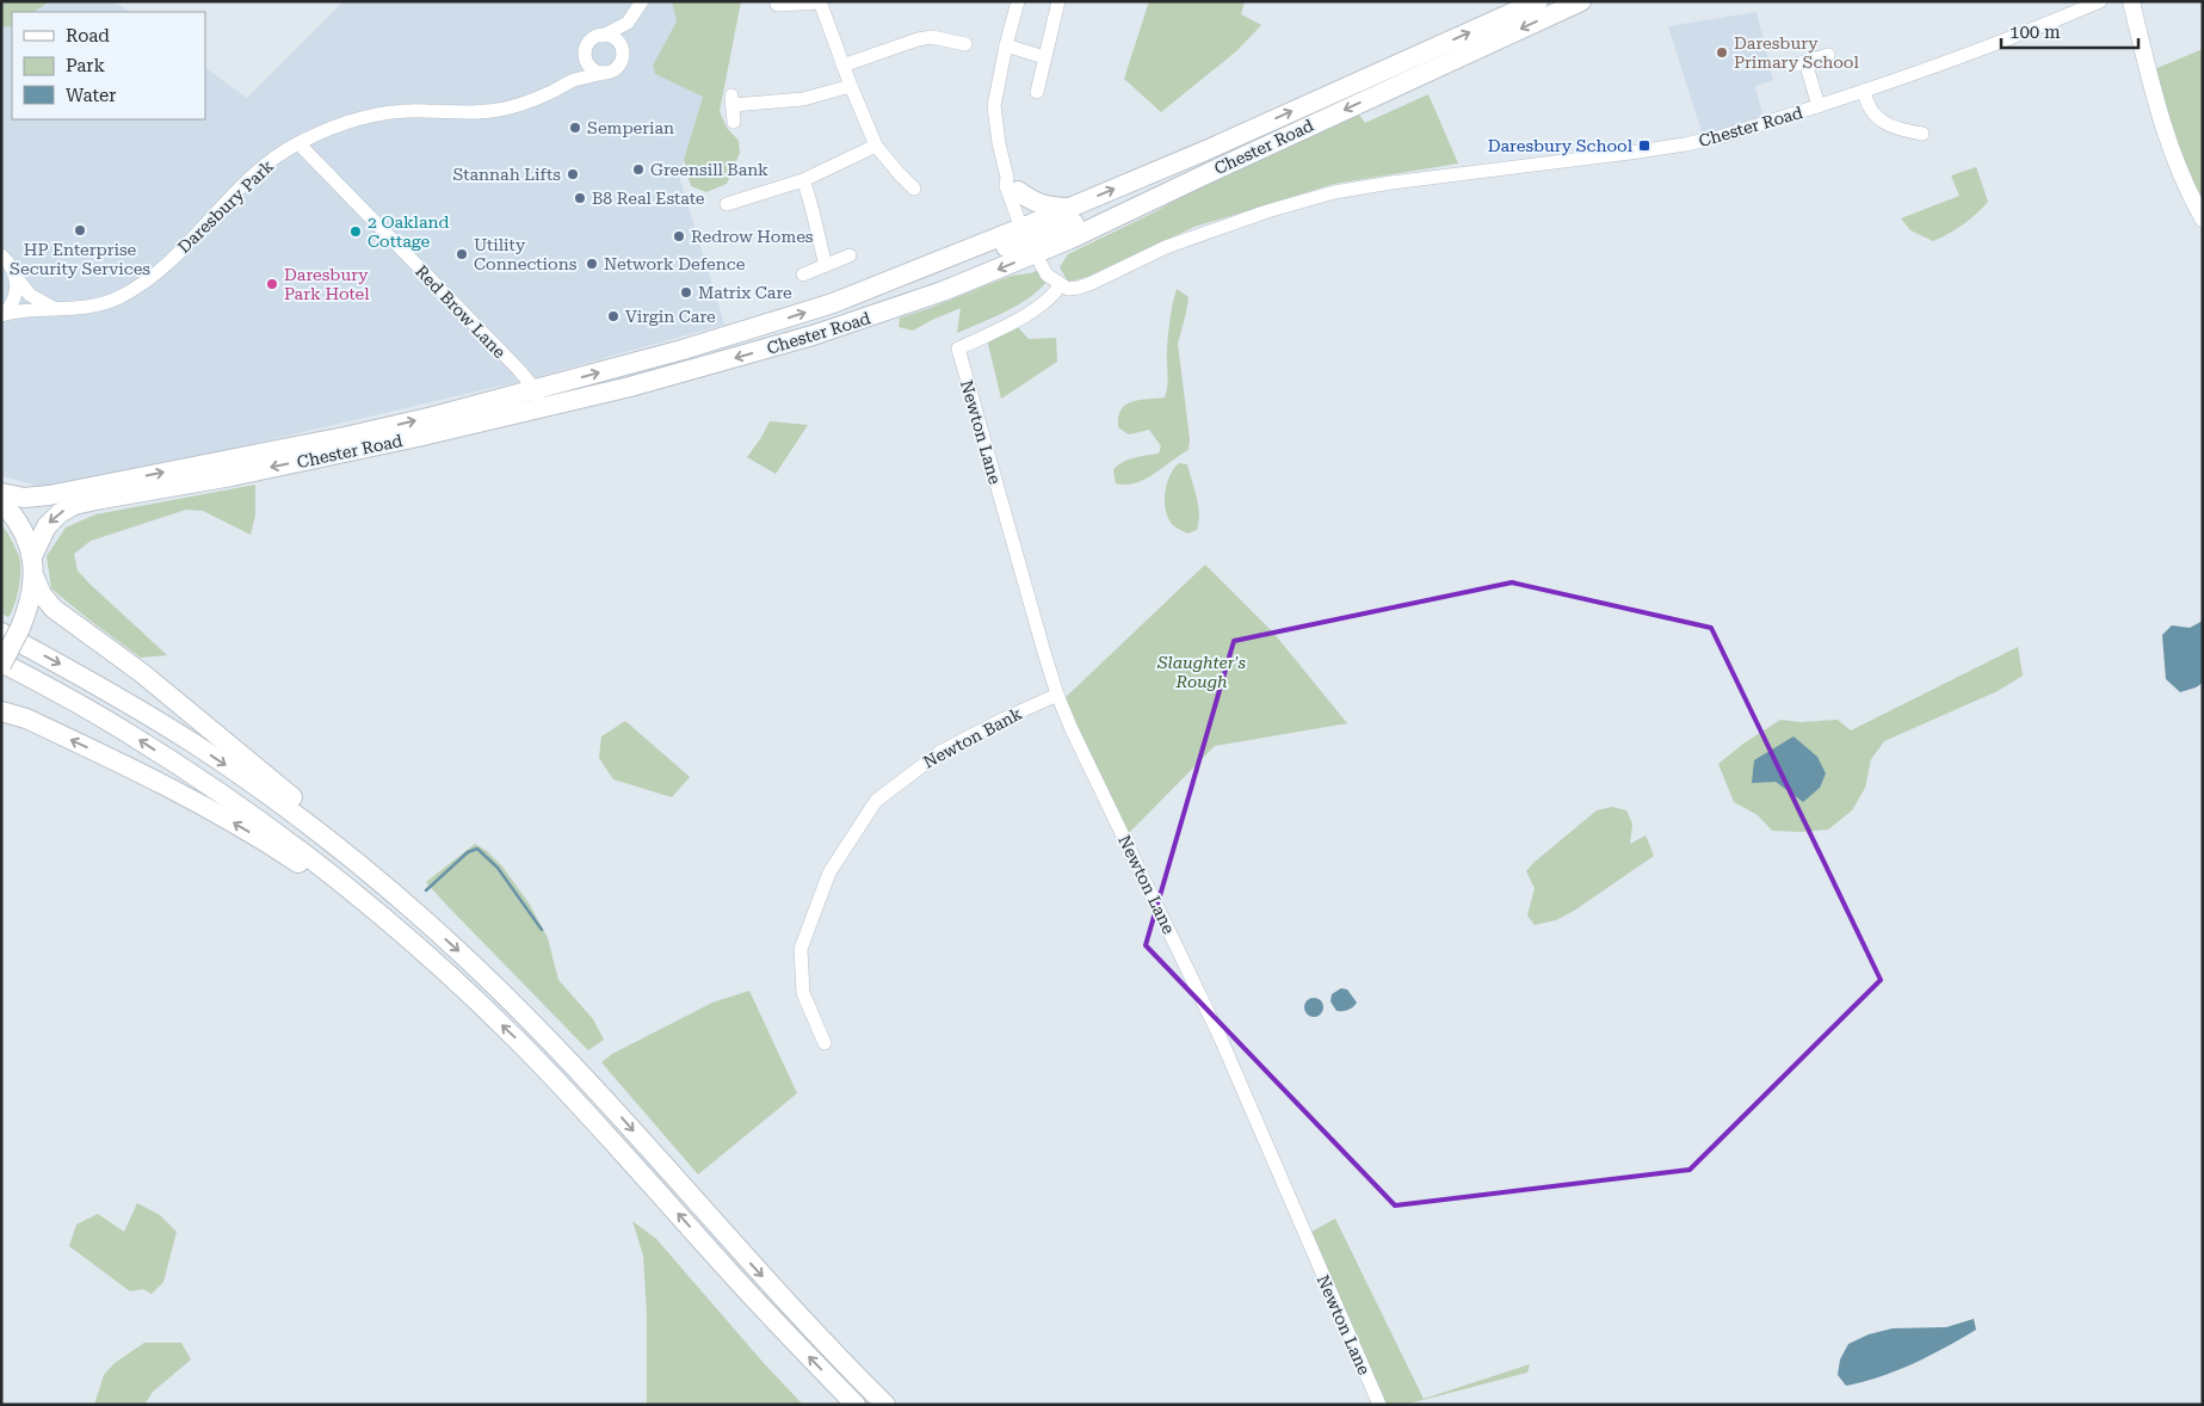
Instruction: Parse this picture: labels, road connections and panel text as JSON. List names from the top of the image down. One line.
{"streets":{"highway":["Chester Road"],"street":["Daresbury Park","Red Brow Lane","Newton Lane","Newton Bank"]},"crossings":[["Chester Road","Red Brow Lane"],["Chester Road","Newton Lane"],["Daresbury Park","Red Brow Lane"],["Newton Lane","Newton Bank"]],"parks":["Slaughter's Rough"],"places":{"other":["Daresbury Primary School","Semperian","Greensill Bank","Stannah Lifts","B8 Real Estate","HP Enterprise Security Services","2 Oakland Cottage","Redrow Homes","Utility Connections","Network Defence","Daresbury Park Hotel","Matrix Care","Virgin Care"],"transit":["Daresbury School"]},"legend":["Road","Park","Water"],"scale_bar":"100 m"}
